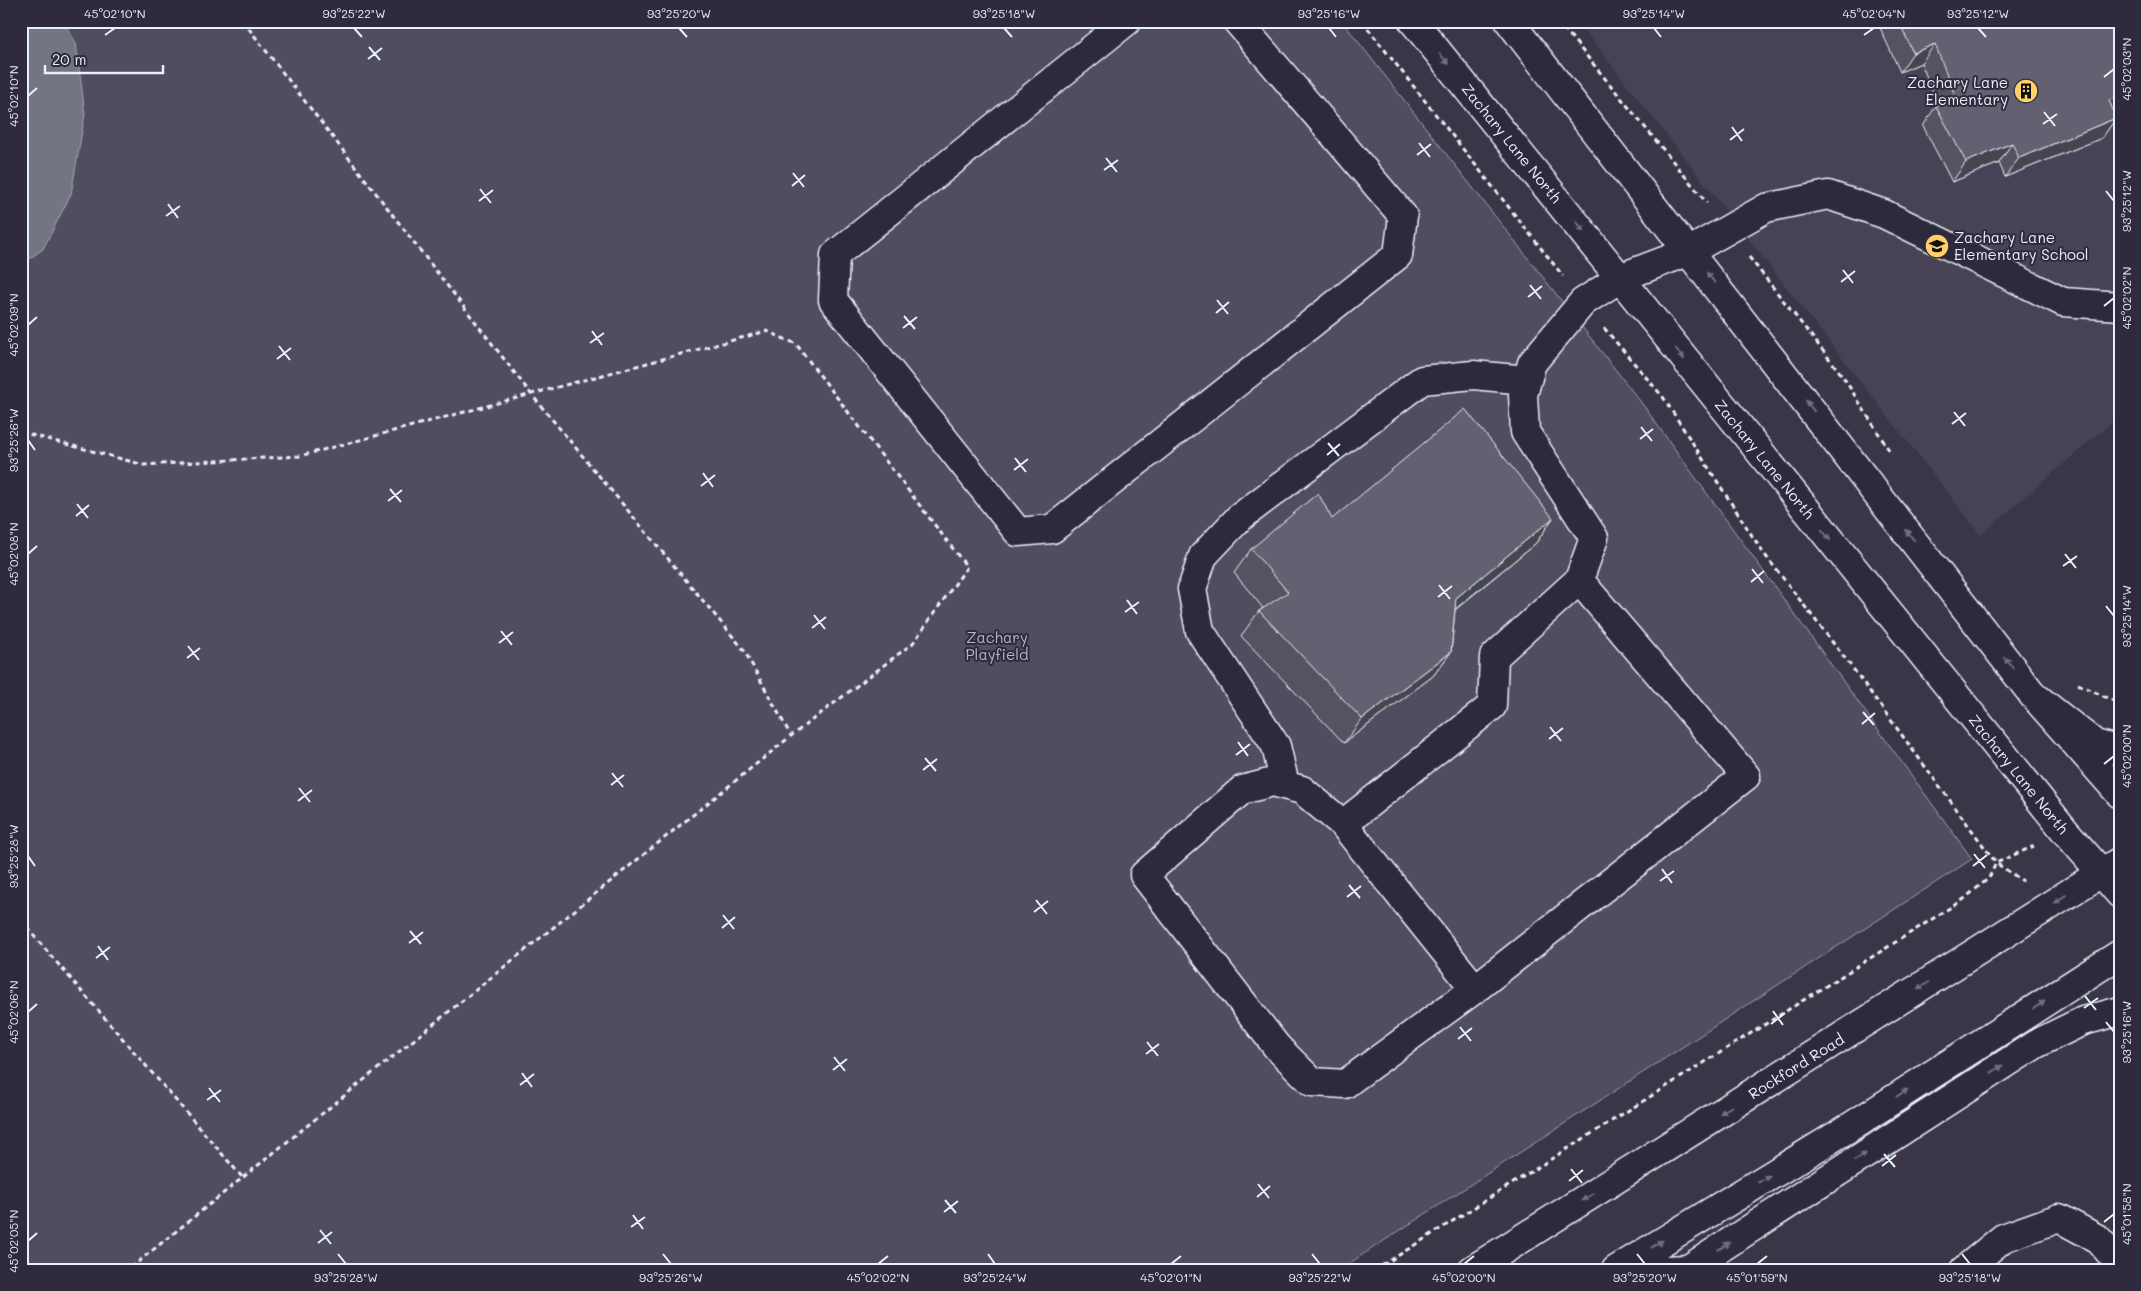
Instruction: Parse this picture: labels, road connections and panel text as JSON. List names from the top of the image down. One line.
{"streets":{"street":["Zachary Lane North","Rockford Road"]},"crossings":[["Zachary Lane North","Rockford Road"]],"parks":["Zachary Playfield"],"places":{"building":["Zachary Lane Elementary"],"school or university":["Zachary Lane Elementary School"]},"scale_bar":"20 m","coordinates":["45°02'10\"N","93°25'22\"W","93°25'20\"W","93°25'18\"W","93°25'16\"W","93°25'14\"W","45°02'04\"N","93°25'12\"W","45°02'03\"N","45°02'02\"N","45°02'09\"N","93°25'26\"W","45°02'08\"N","45°02'00\"N","93°25'28\"W","45°02'06\"N","45°01'58\"N","45°02'05\"N","93°25'24\"W","45°02'01\"N","45°01'59\"N"]}
